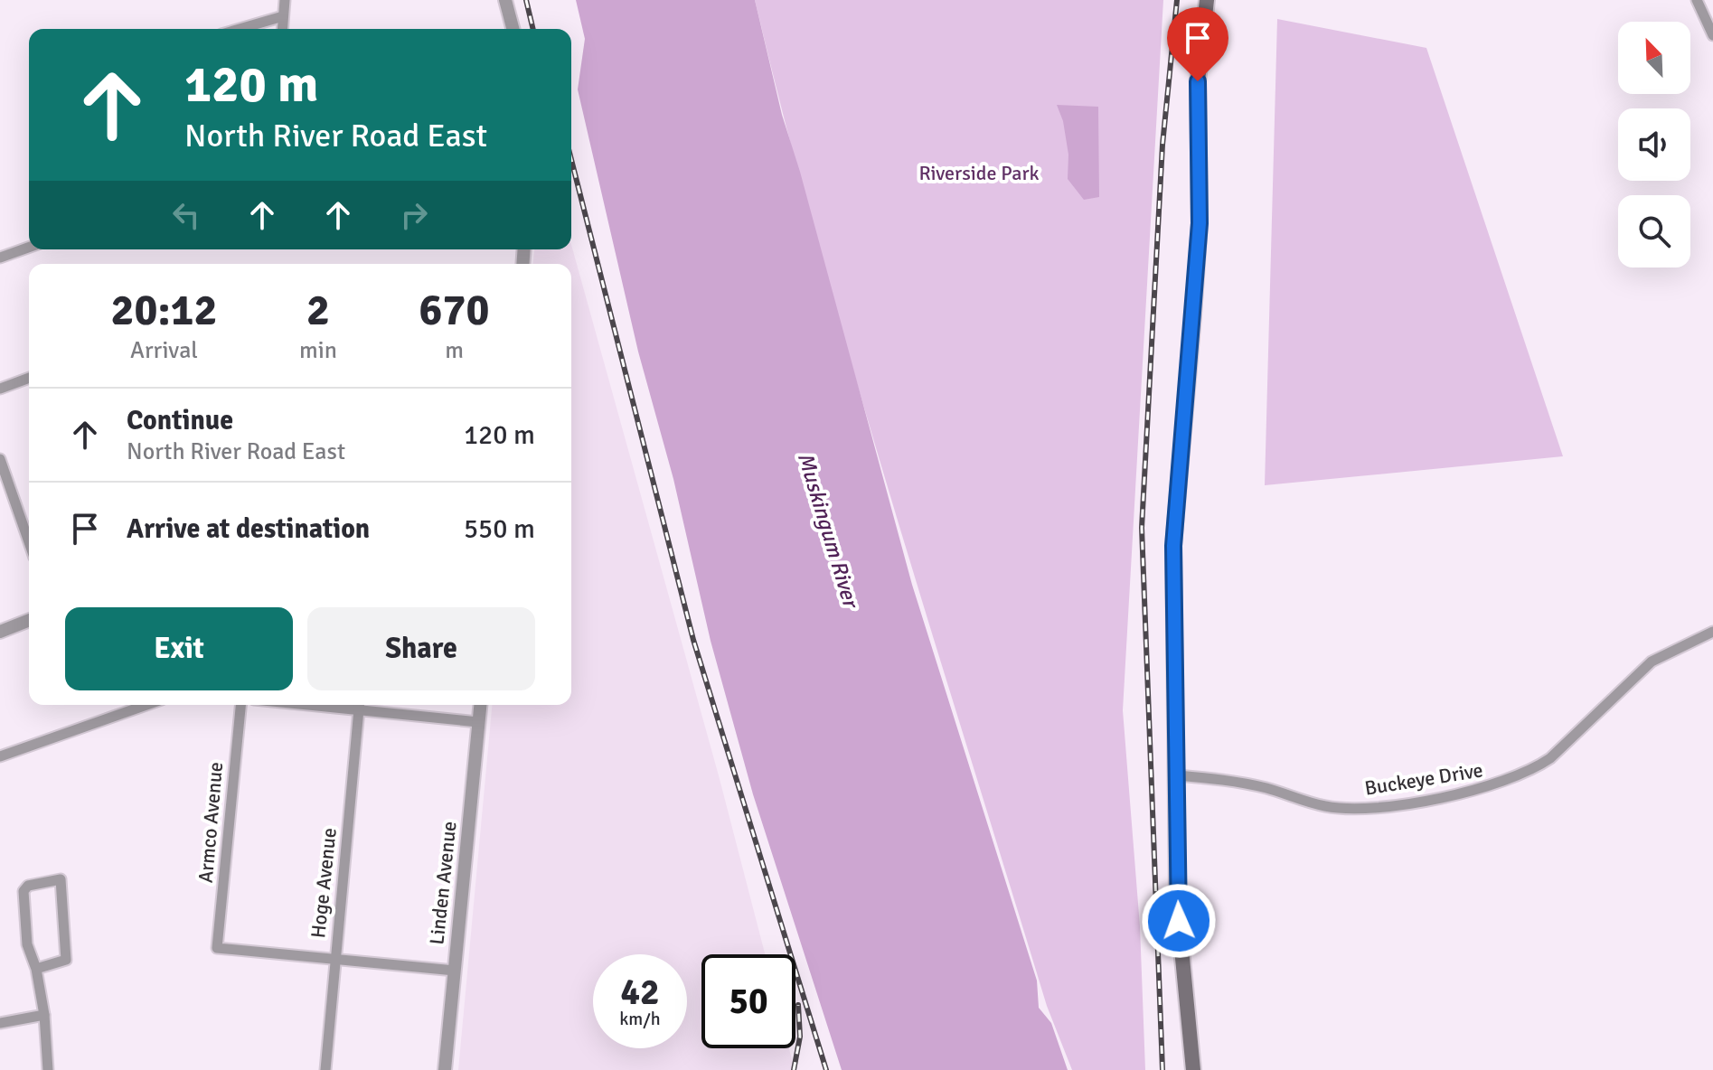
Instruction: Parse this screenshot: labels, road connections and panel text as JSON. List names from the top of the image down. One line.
{"streets":{"street":["Buckeye Drive","Armco Avenue","Hoge Avenue","Linden Avenue"]},"crossings":[["Armco Avenue","Hoge Avenue"]],"water":["Muskingum River"],"parks":["Riverside Park"],"north":"top left","page":{"turn":["120 m","North River Road East"],"eta":["20:12","Arrival","2","min","670","m"],"list":[{"name":"Continue","note":"North River Road East","value":"120 m"},{"name":"Arrive at destination","value":"550 m"}],"buttons":["Exit","Share"],"speed":"42 km/h","limit":"50"}}
